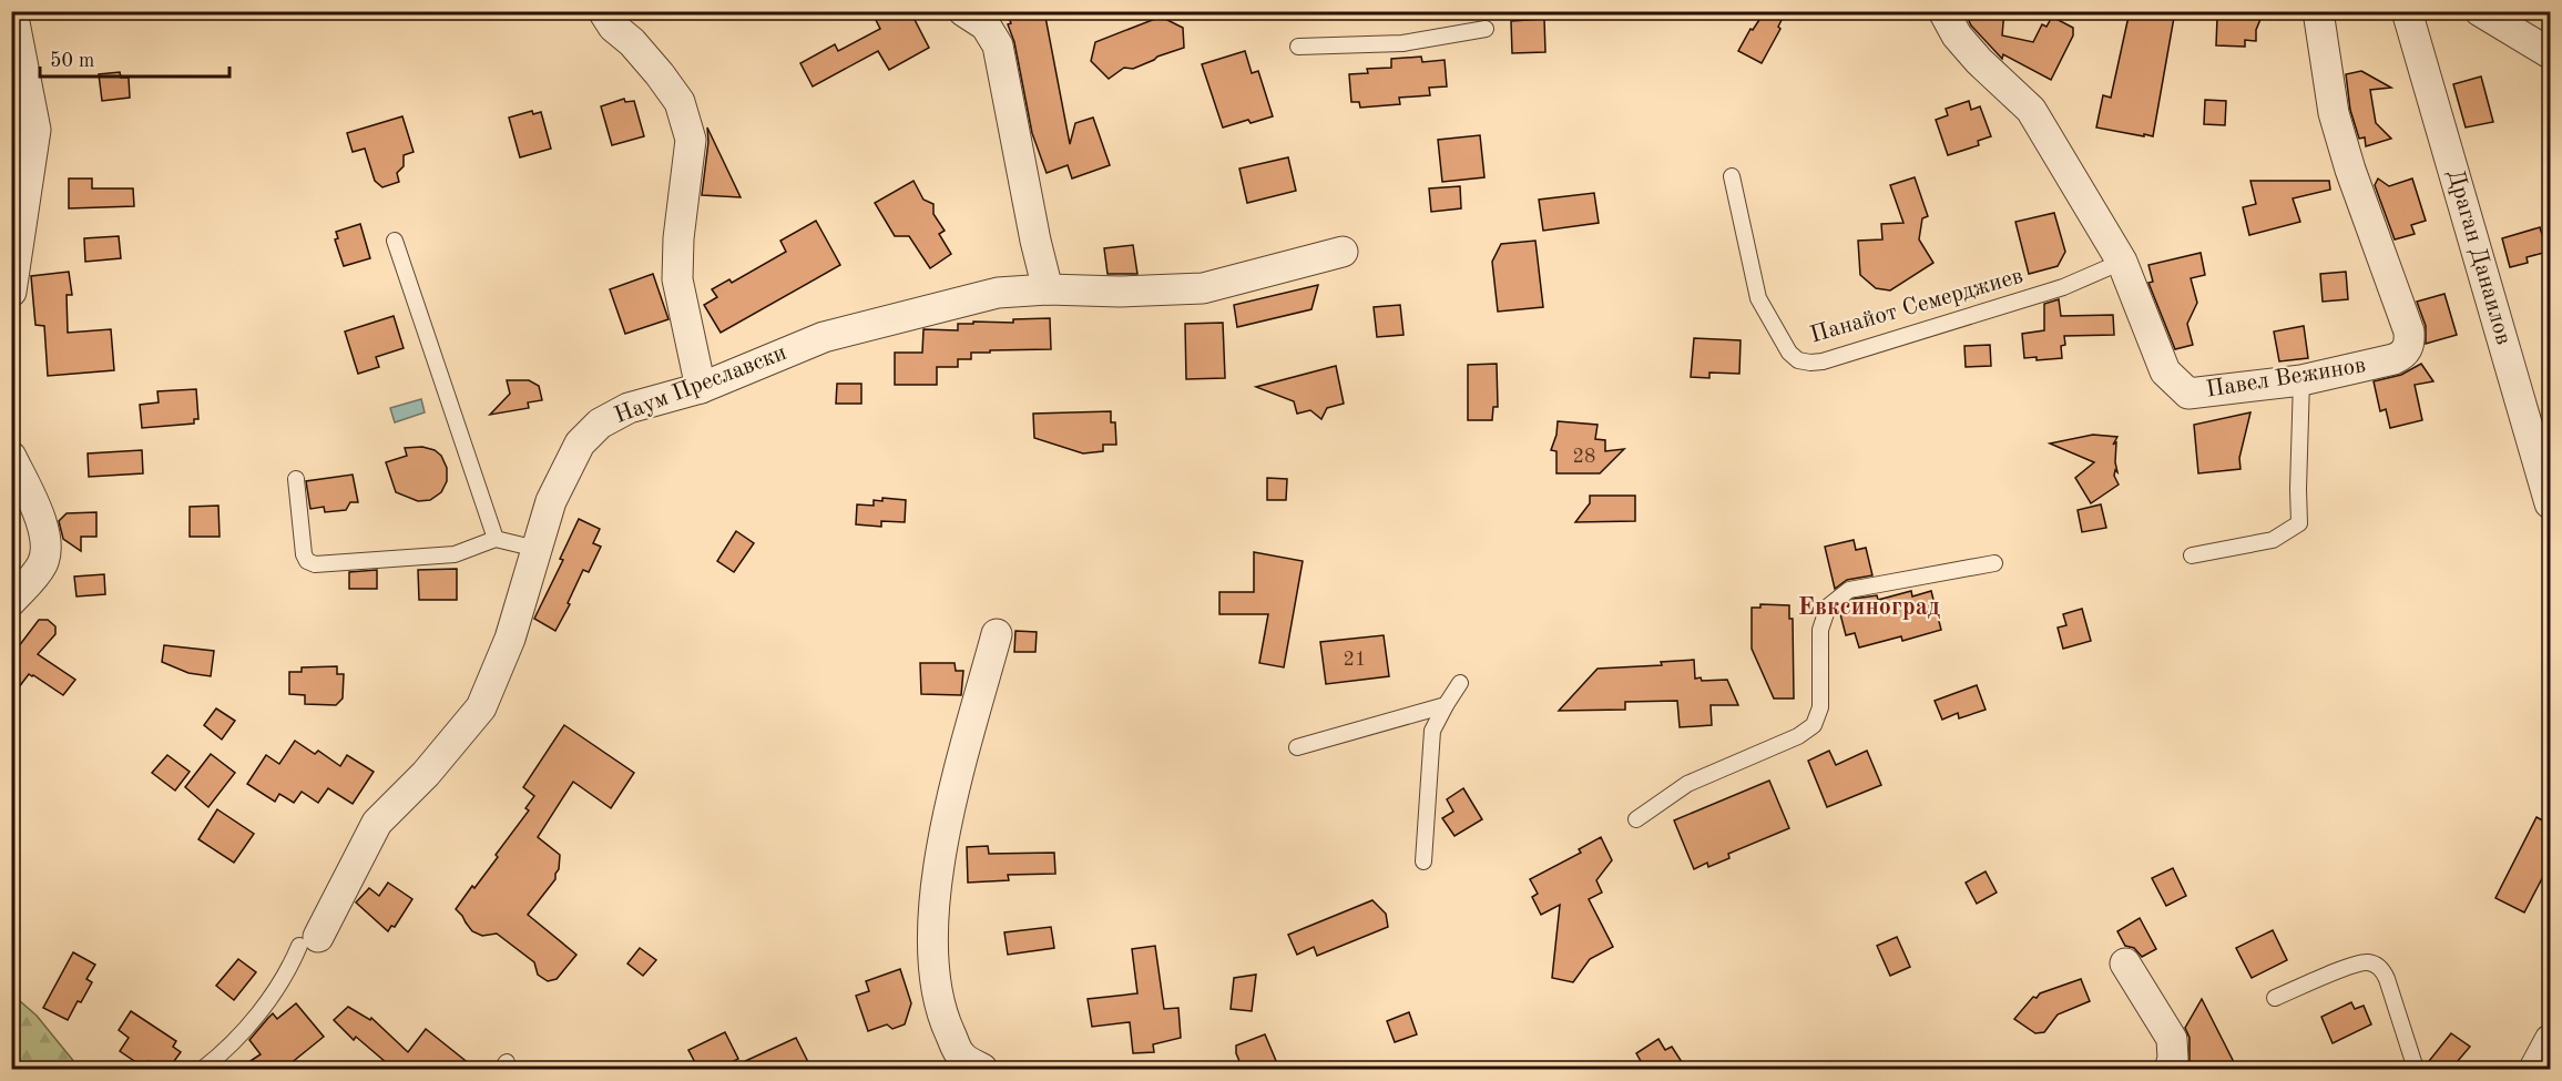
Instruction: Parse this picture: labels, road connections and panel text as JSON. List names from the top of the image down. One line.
{"streets":{"street":["Драган Данаилов","Павел Вежинов","Наум Преславски"],"lane":["Панайот Семерджиев"]},"crossings":[["Панайот Семерджиев","Павел Вежинов"]],"districts":["Евксиноград"],"house_numbers":["28","21"],"scale_bar":"50 m"}
